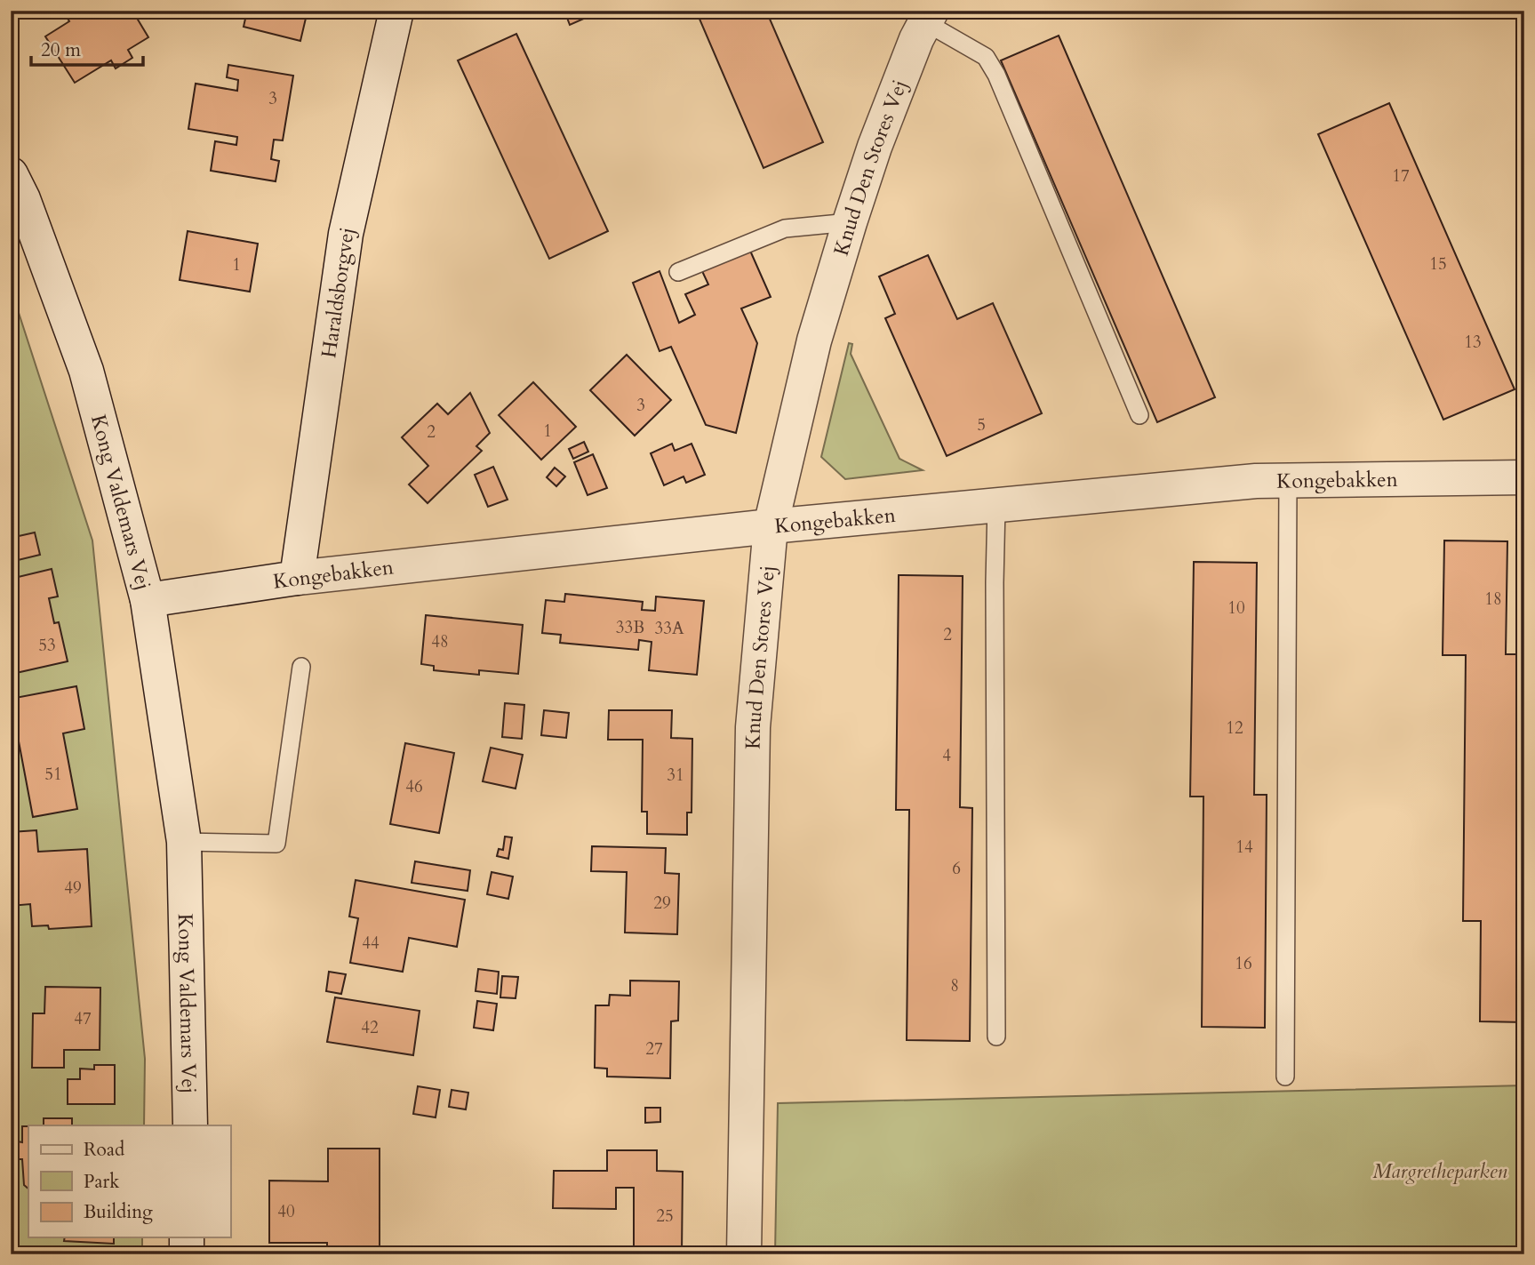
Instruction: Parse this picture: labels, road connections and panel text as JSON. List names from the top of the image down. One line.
{"streets":{"street":["Knud Den Stores Vej","Haraldsborgvej","Kongebakken","Kong Valdemars Vej"]},"crossings":[["Knud Den Stores Vej","Kongebakken"],["Haraldsborgvej","Kongebakken"],["Kongebakken","Kong Valdemars Vej"]],"parks":["Margretheparken"],"house_numbers":["3","17","15","1","13","3","5","1","2","18","10","33B","33A","2","48","53","12","4","51","31","46","14","6","49","29","44","16","8","47","42","27","40","25"],"legend":["Road","Park","Building"],"scale_bar":"20 m"}
